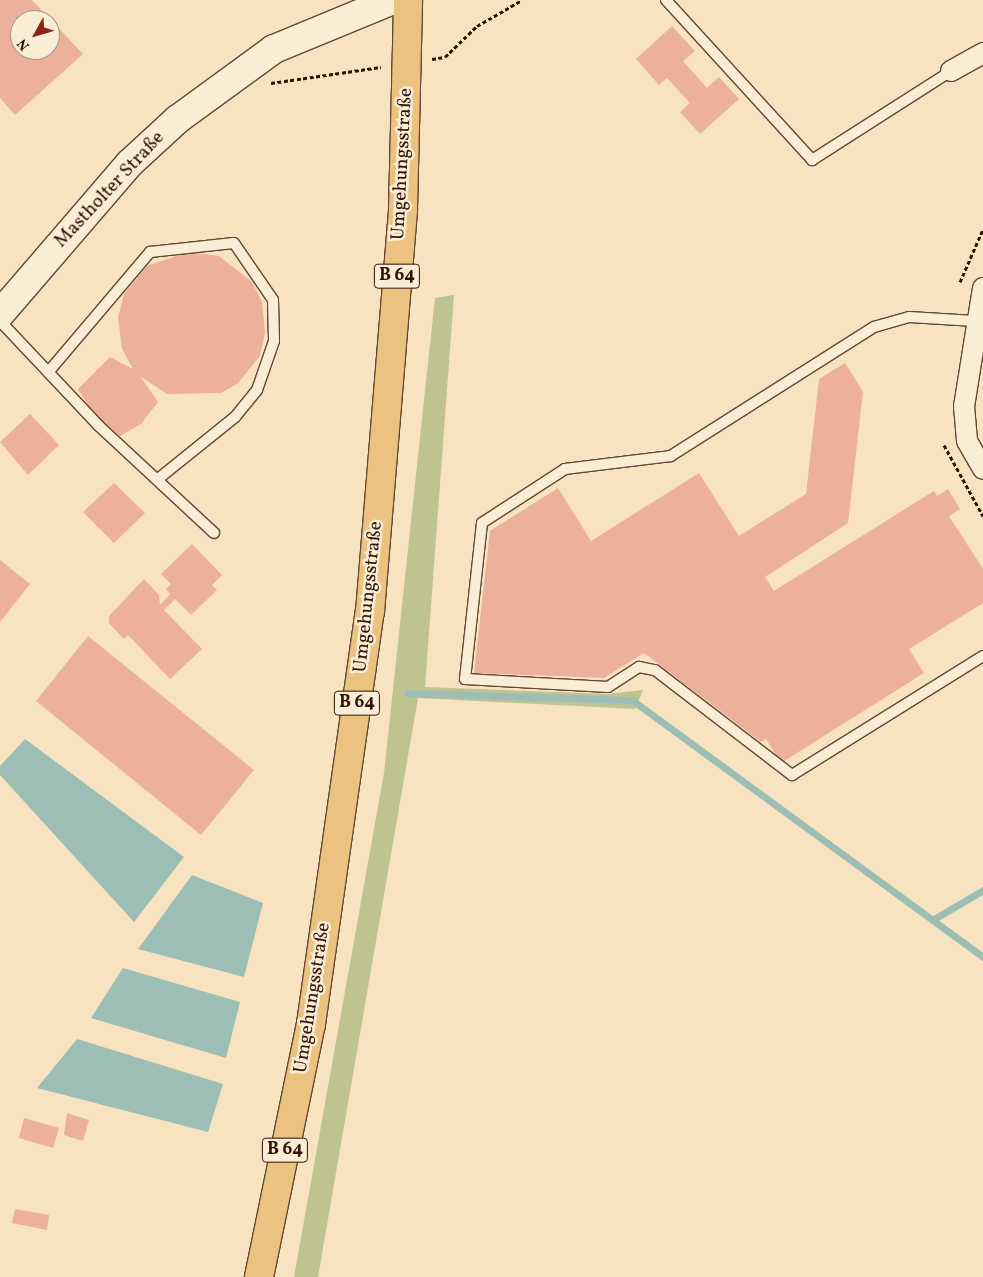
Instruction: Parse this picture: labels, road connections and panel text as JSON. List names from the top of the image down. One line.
{"streets":{"main road":["Umgehungsstraße","B 64"],"street":["Mastholter Straße"]},"north":"bottom left"}
